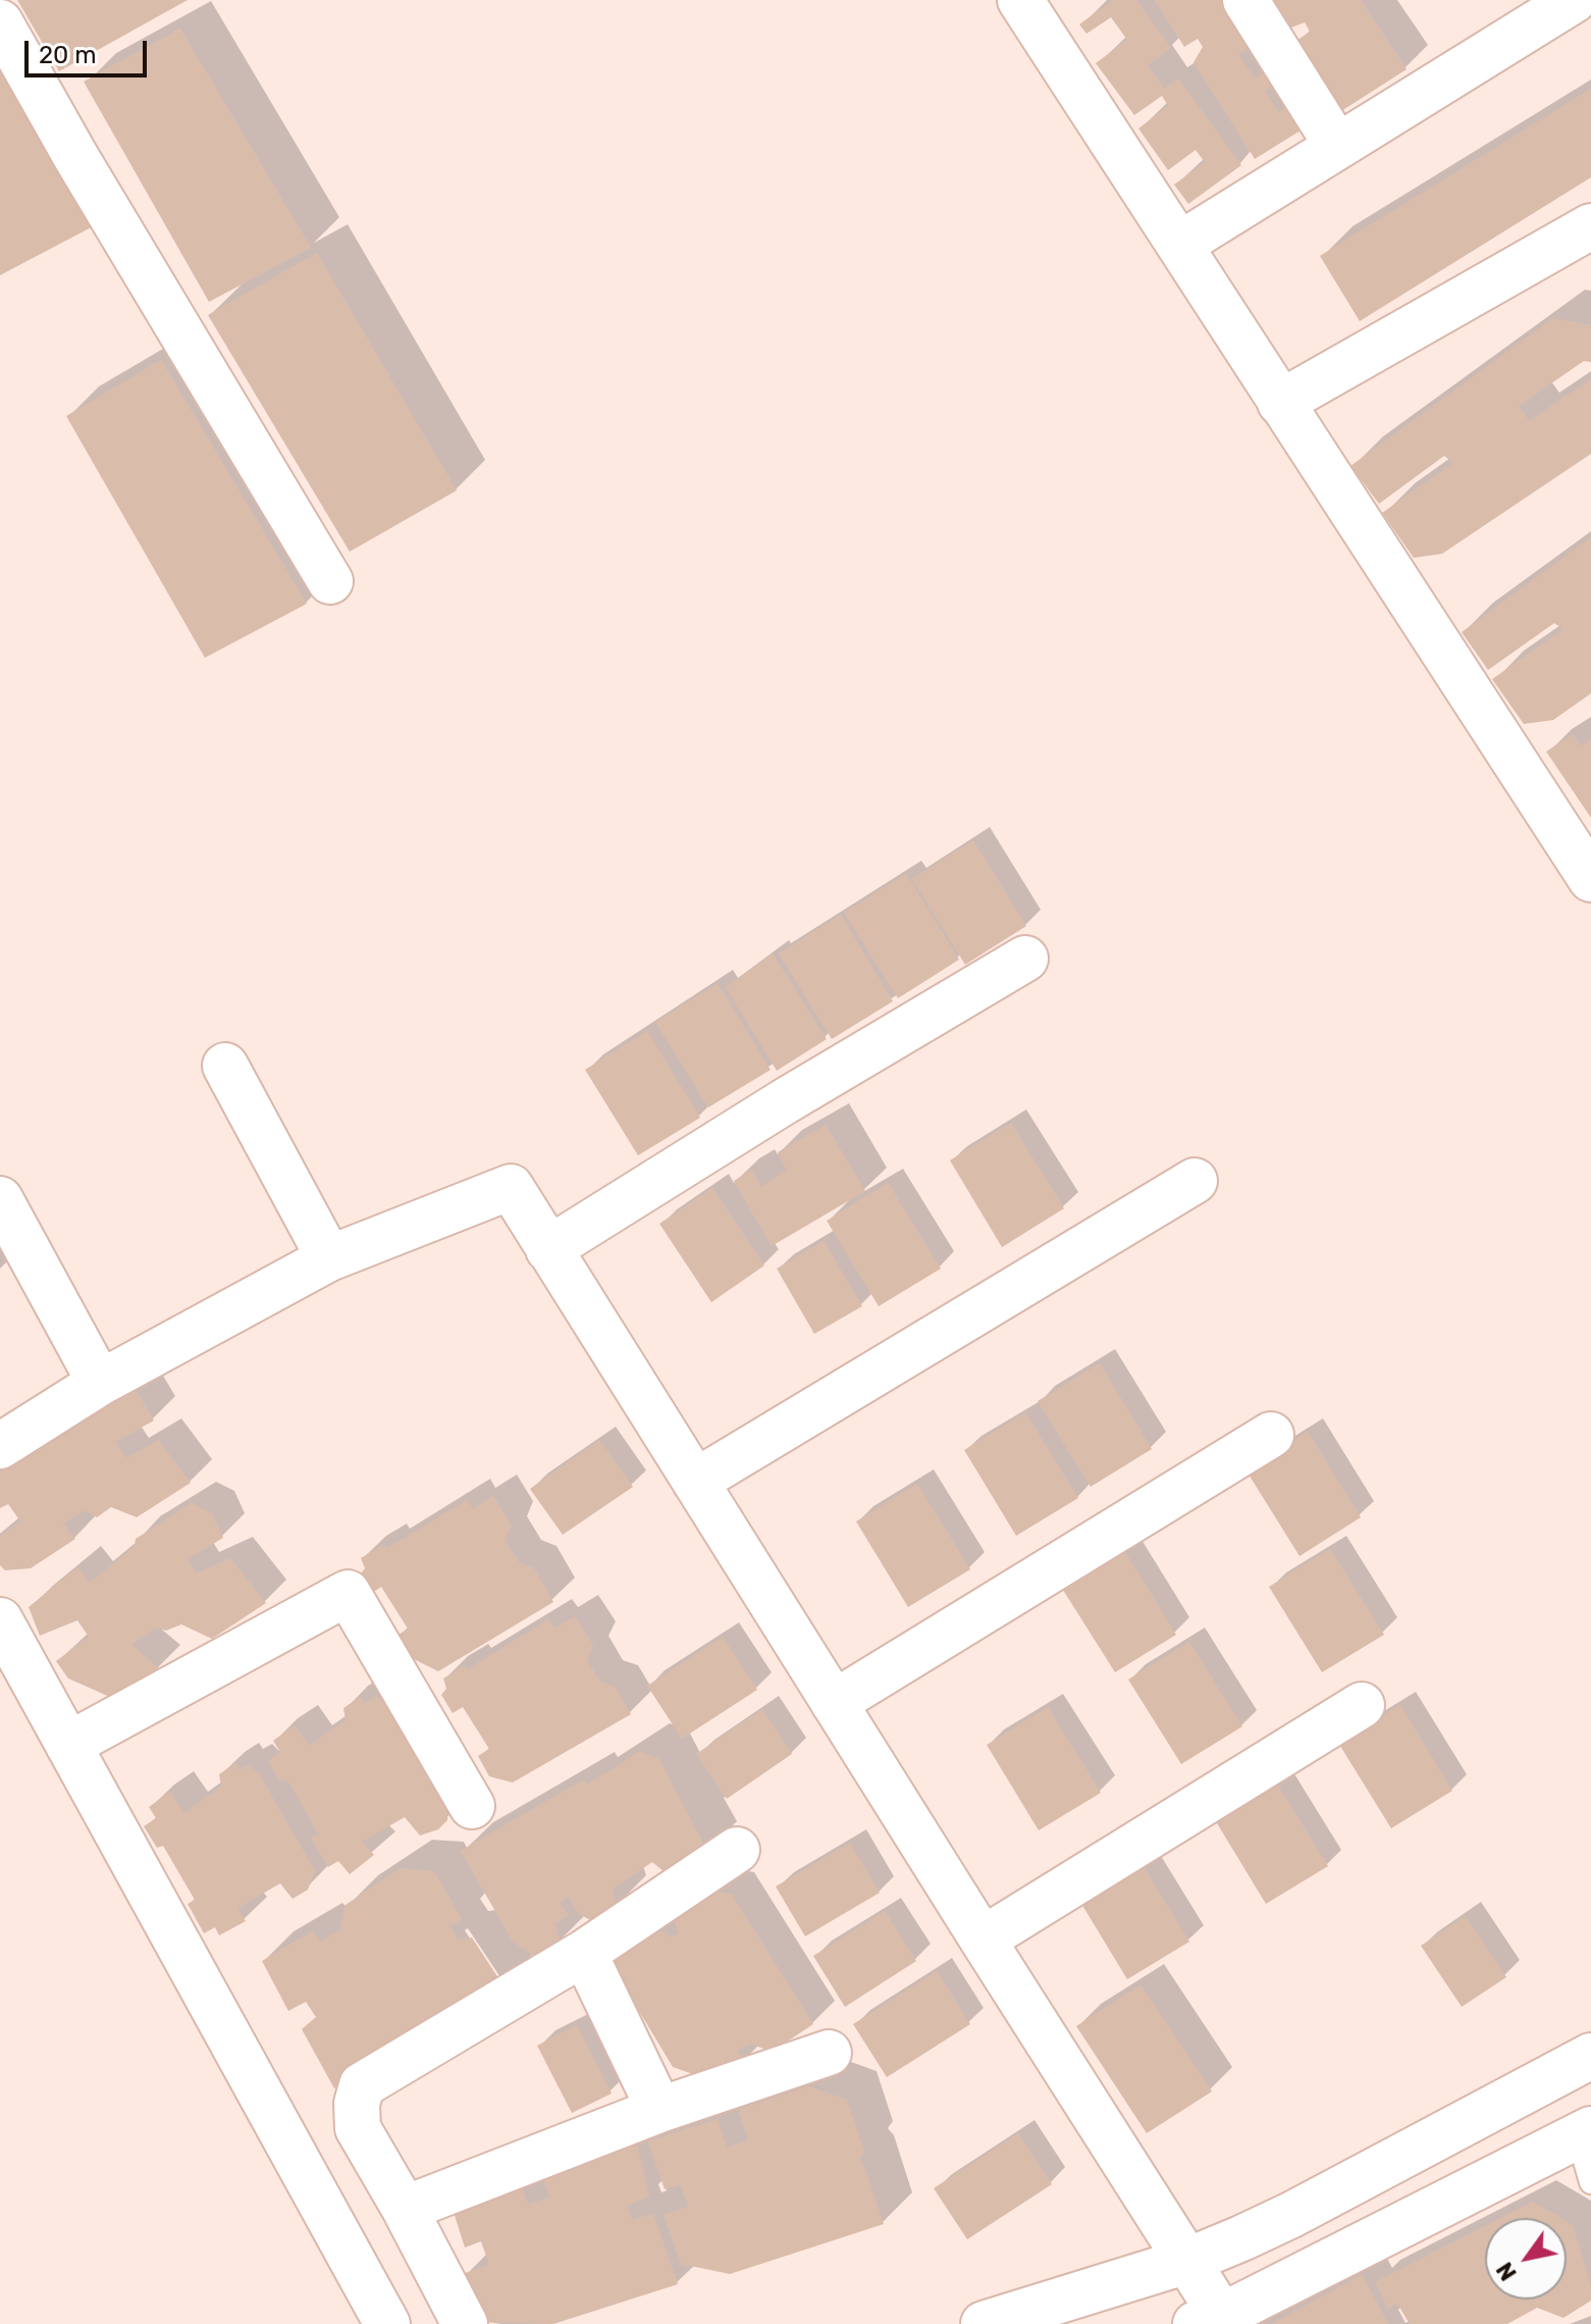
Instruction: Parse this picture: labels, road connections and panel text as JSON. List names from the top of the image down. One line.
{"scale_bar":"20 m","north":"bottom left"}
